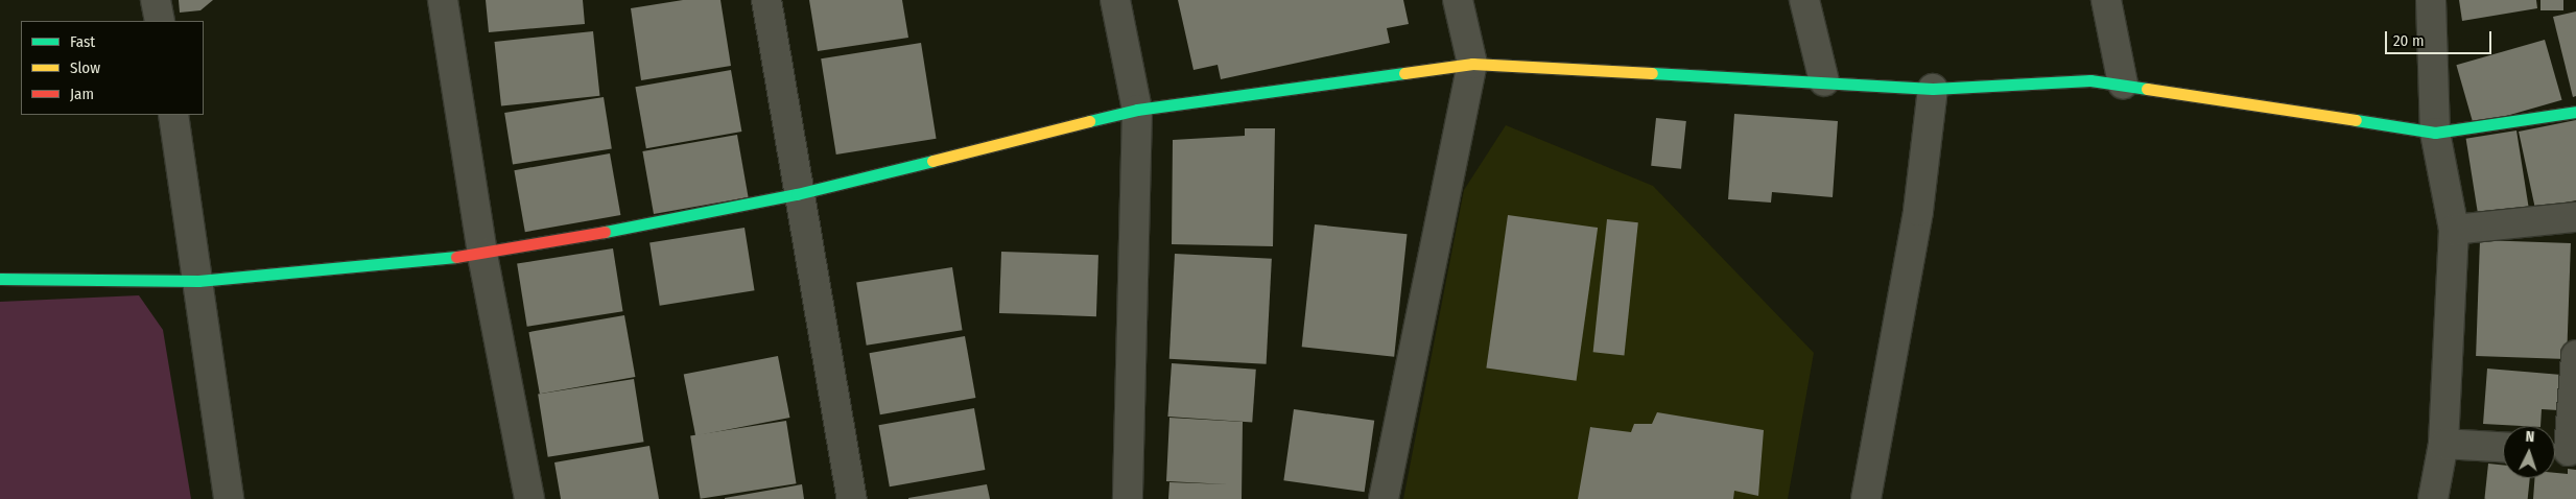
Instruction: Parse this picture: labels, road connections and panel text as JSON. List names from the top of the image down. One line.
{"legend":["Fast","Slow","Jam"],"scale_bar":"20 m","north":"top"}
